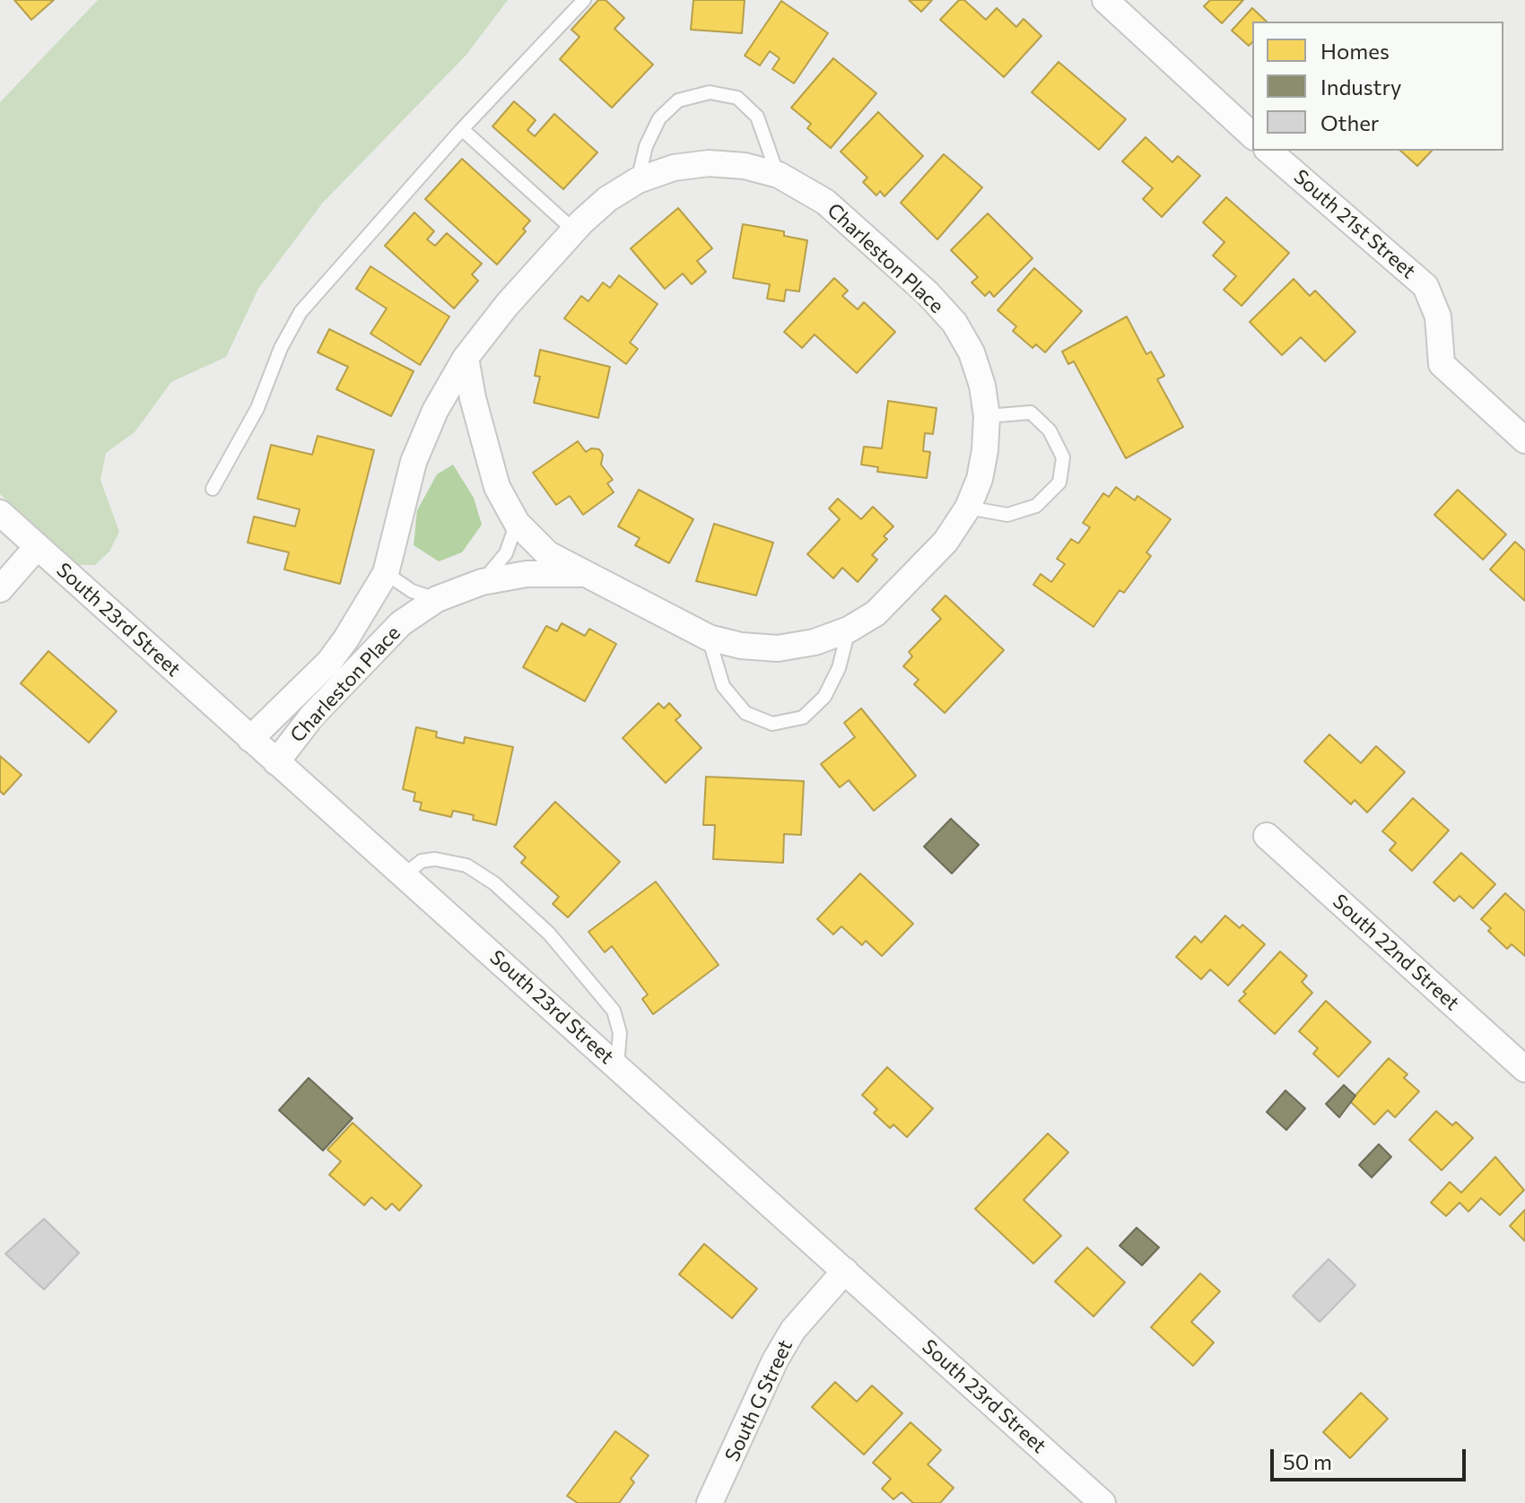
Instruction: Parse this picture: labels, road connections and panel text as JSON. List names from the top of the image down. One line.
{"streets":{"street":["South 21st Street","Charleston Place","South 23rd Street","South 22nd Street","South G Street"]},"crossings":[["Charleston Place","South 23rd Street"],["South 23rd Street","South G Street"]],"legend":["Homes","Industry","Other"],"scale_bar":"50 m"}
